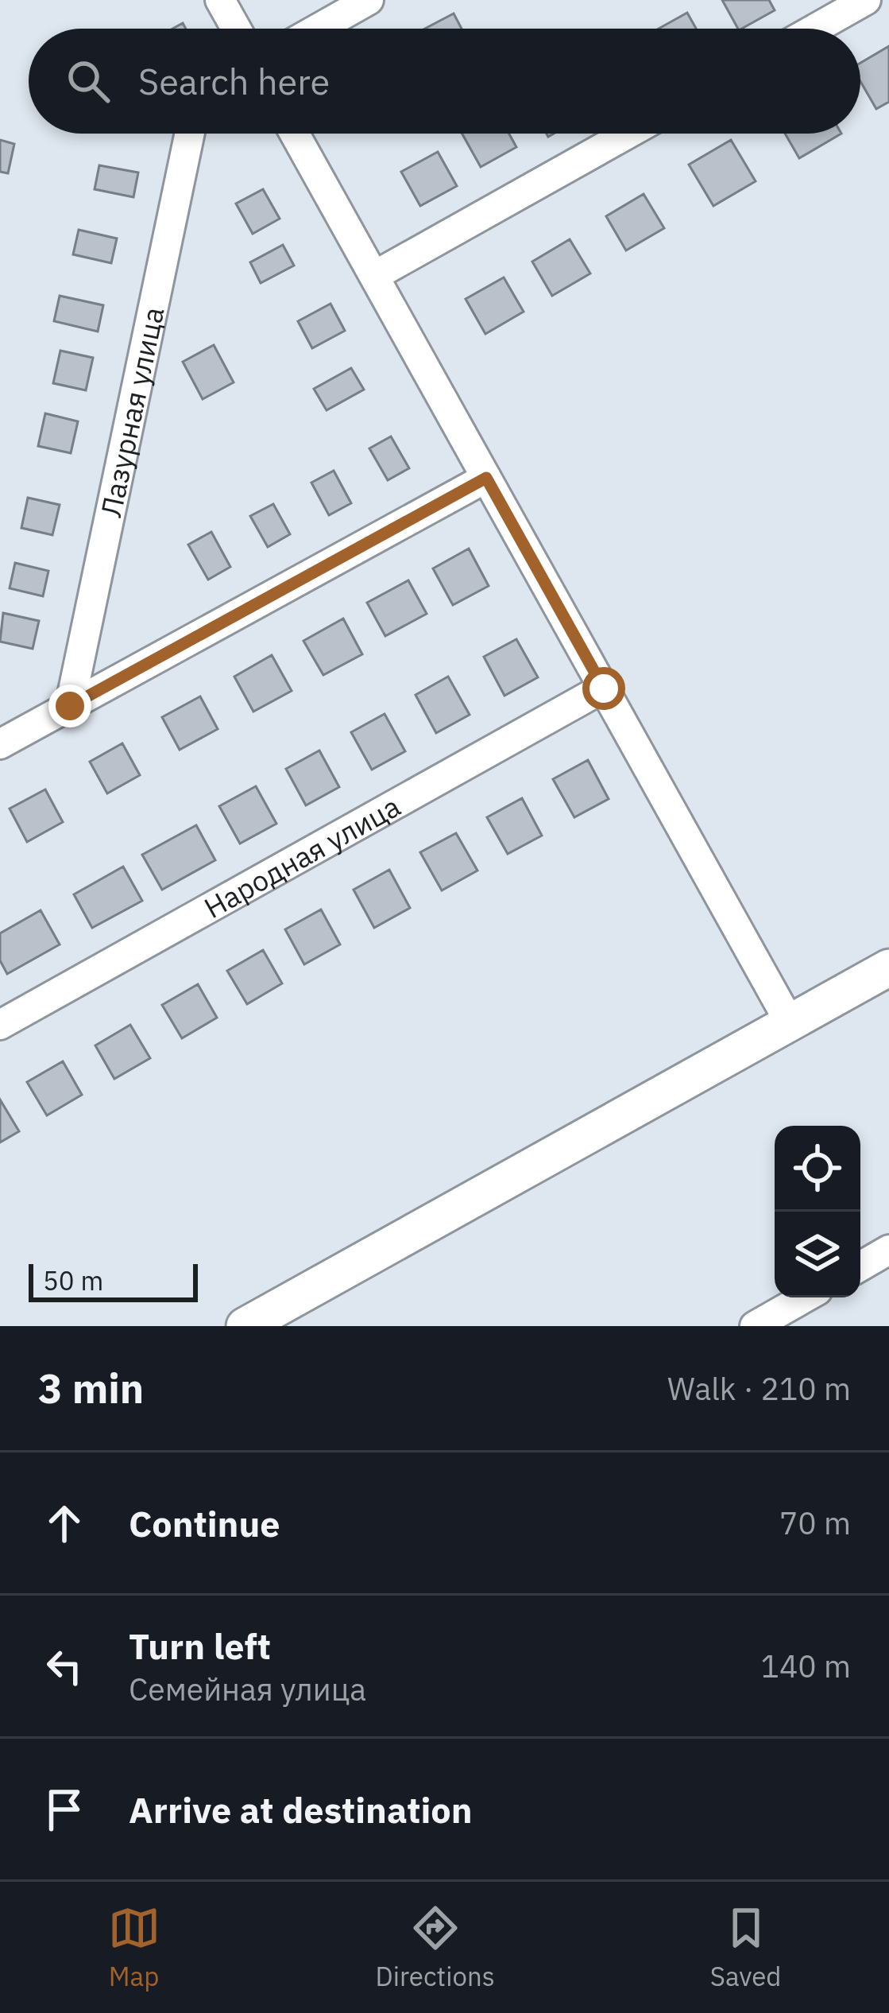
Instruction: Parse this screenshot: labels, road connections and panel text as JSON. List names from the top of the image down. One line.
{"streets":{"street":["Лазурная улица","Народная улица"]},"scale_bar":"50 m","page":{"search":"Search here","scale":"50 m","heading":["3 min","Walk · 210 m"],"list":[["Continue","70 m"],["Turn left","Семейная улица","140 m"],"Arrive at destination"],"nav":["Map","Directions","Saved"]}}
